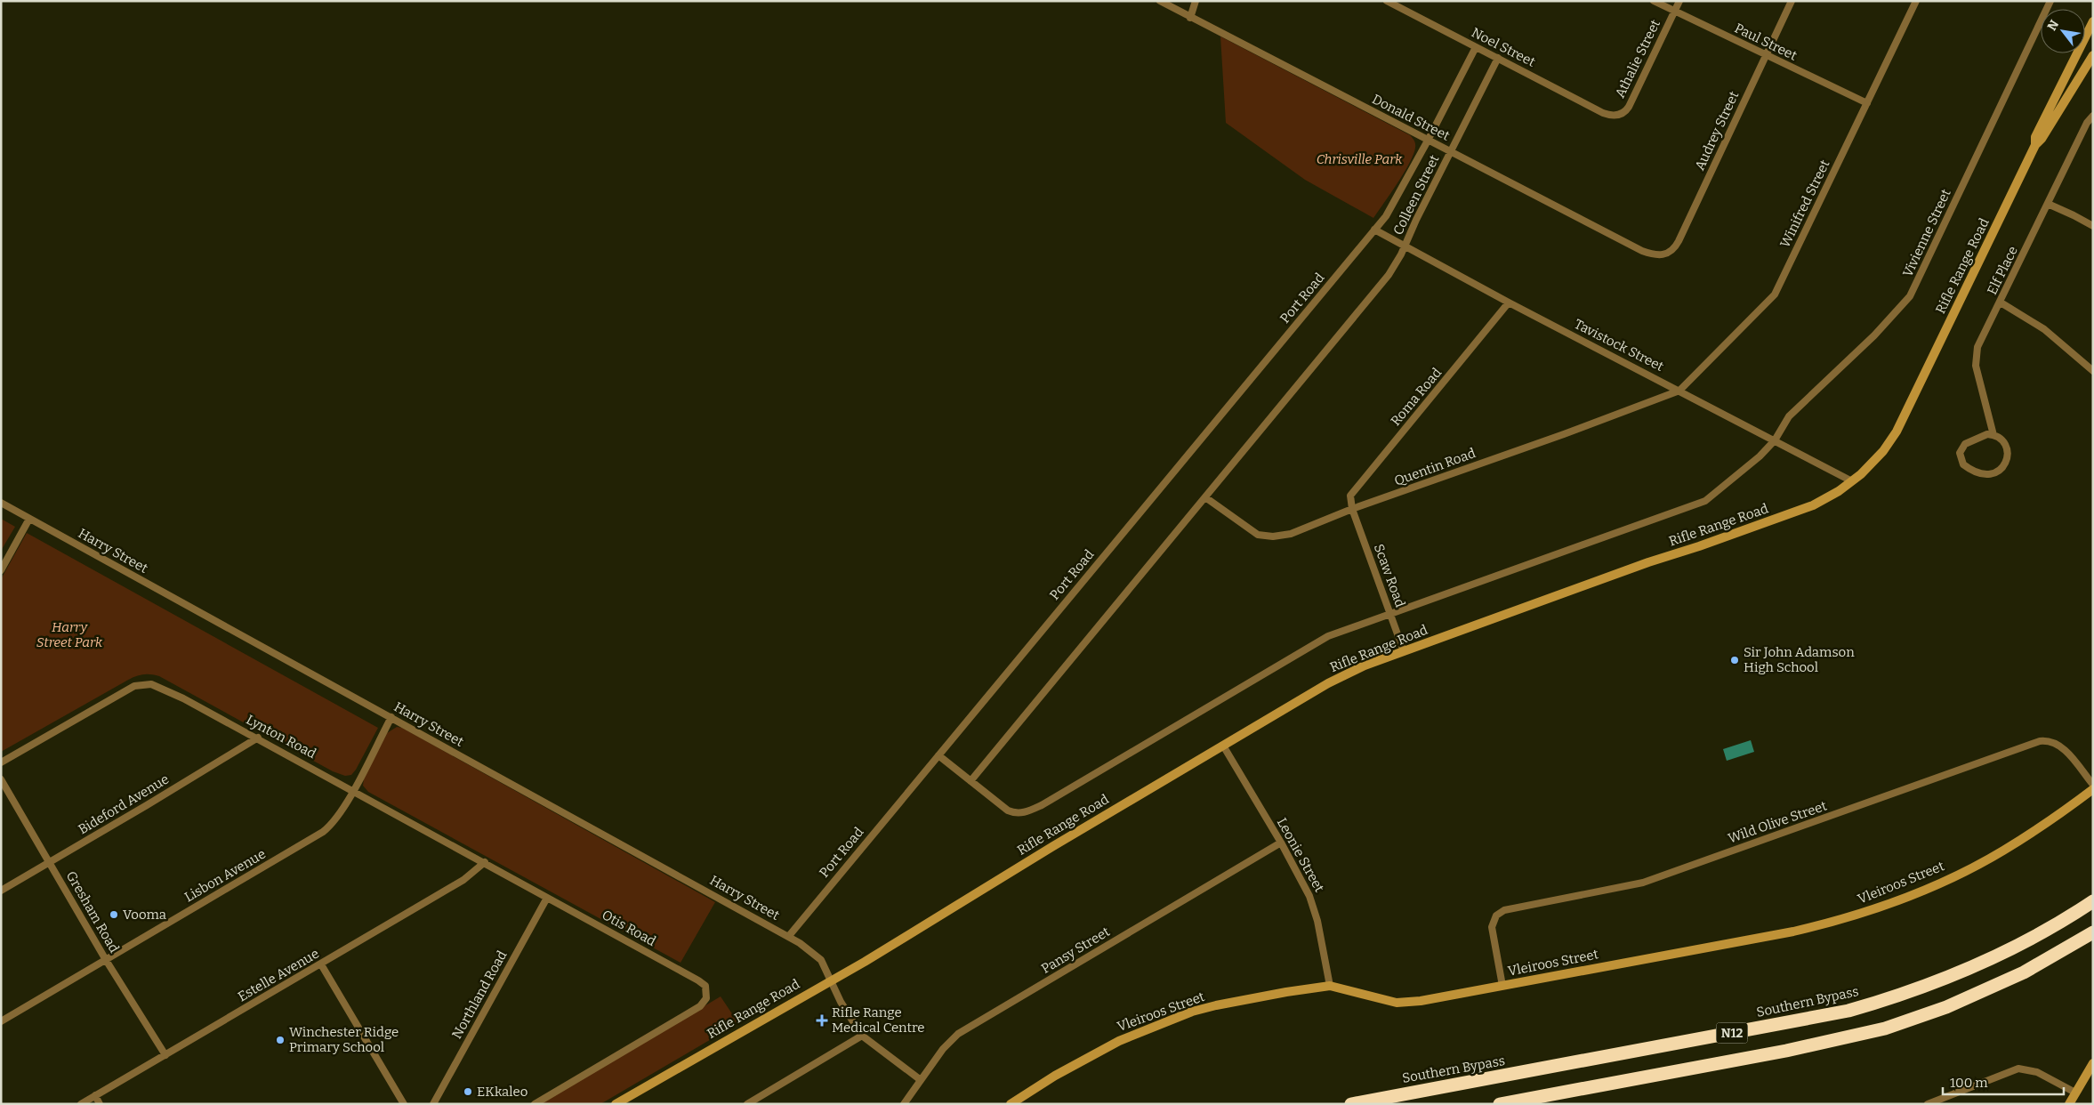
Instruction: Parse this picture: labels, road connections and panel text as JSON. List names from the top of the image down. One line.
{"streets":{"highway":["Southern Bypass","N12"],"main road":["Rifle Range Road","Vleiroos Street"],"street":["Paul Street","Noel Street","Athalie Street","Donald Street","Audrey Street","Colleen Street","Winifred Street","Vivienne Street","Elf Place","Port Road","Tavistock Street","Roma Road","Quentin Road","Harry Street","Scaw Road","Lynton Road","Bideford Avenue","Wild Olive Street","Leonie Street","Lisbon Avenue","Gresham Road","Otis Road","Pansy Street","Estelle Avenue","Northland Road"]},"crossings":[["Paul Street","Athalie Street"],["Paul Street","Audrey Street"],["Paul Street","Winifred Street"],["Noel Street","Athalie Street"],["Noel Street","Colleen Street"],["Donald Street","Audrey Street"],["Donald Street","Colleen Street"],["Colleen Street","Port Road"],["Colleen Street","Tavistock Street"],["Winifred Street","Tavistock Street"],["Winifred Street","Quentin Road"],["Vivienne Street","Rifle Range Road"],["Vivienne Street","Tavistock Street"],["Rifle Range Road","Port Road"],["Rifle Range Road","Tavistock Street"],["Rifle Range Road","Harry Street"],["Rifle Range Road","Scaw Road"],["Rifle Range Road","Leonie Street"],["Port Road","Tavistock Street"],["Port Road","Harry Street"],["Tavistock Street","Roma Road"],["Tavistock Street","Quentin Road"],["Roma Road","Quentin Road"],["Roma Road","Scaw Road"],["Quentin Road","Scaw Road"],["Harry Street","Lisbon Avenue"],["Lynton Road","Bideford Avenue"],["Lynton Road","Lisbon Avenue"],["Lynton Road","Otis Road"],["Lynton Road","Estelle Avenue"],["Lynton Road","Northland Road"],["Bideford Avenue","Gresham Road"],["Wild Olive Street","Vleiroos Street"],["Leonie Street","Vleiroos Street"],["Leonie Street","Pansy Street"],["Lisbon Avenue","Gresham Road"],["Gresham Road","Estelle Avenue"],["Otis Road","Northland Road"]],"parks":["Chrisville Park","Harry Street Park"],"places":{"other":["Sir John Adamson High School","Vooma","Winchester Ridge Primary School","EKkaleo"],"health":["Rifle Range Medical Centre"]},"scale_bar":"100 m","north":"top left"}
